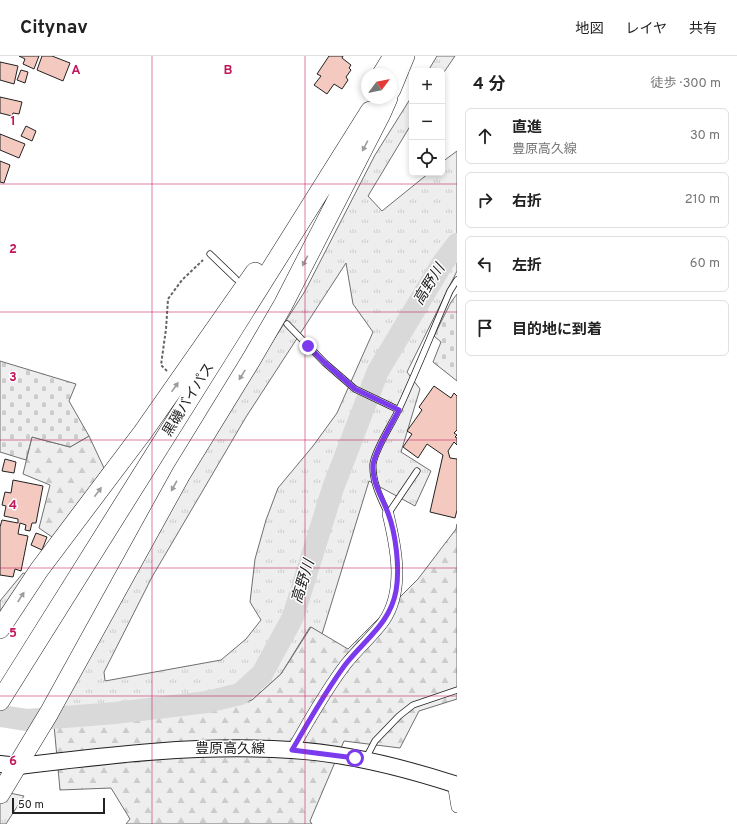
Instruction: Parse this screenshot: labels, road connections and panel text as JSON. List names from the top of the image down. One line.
{"streets":{"highway":["黒磯バイパス"],"main road":["豊原高久線"]},"water":["高野川"],"scale_bar":"50 m","north":"top right","page":{"header":"Citynav","nav":["地図","レイヤ","共有"],"heading":["4 分","徒歩 · 300 m"],"map_buttons":["+","−"],"list":[["直進","豊原高久線","30 m"],["右折","210 m"],["左折","60 m"],"目的地に到着"],"scale":"50 m"},"grid":{"columns":["A","B"],"rows":["1","2","3","4","5","6"]}}
